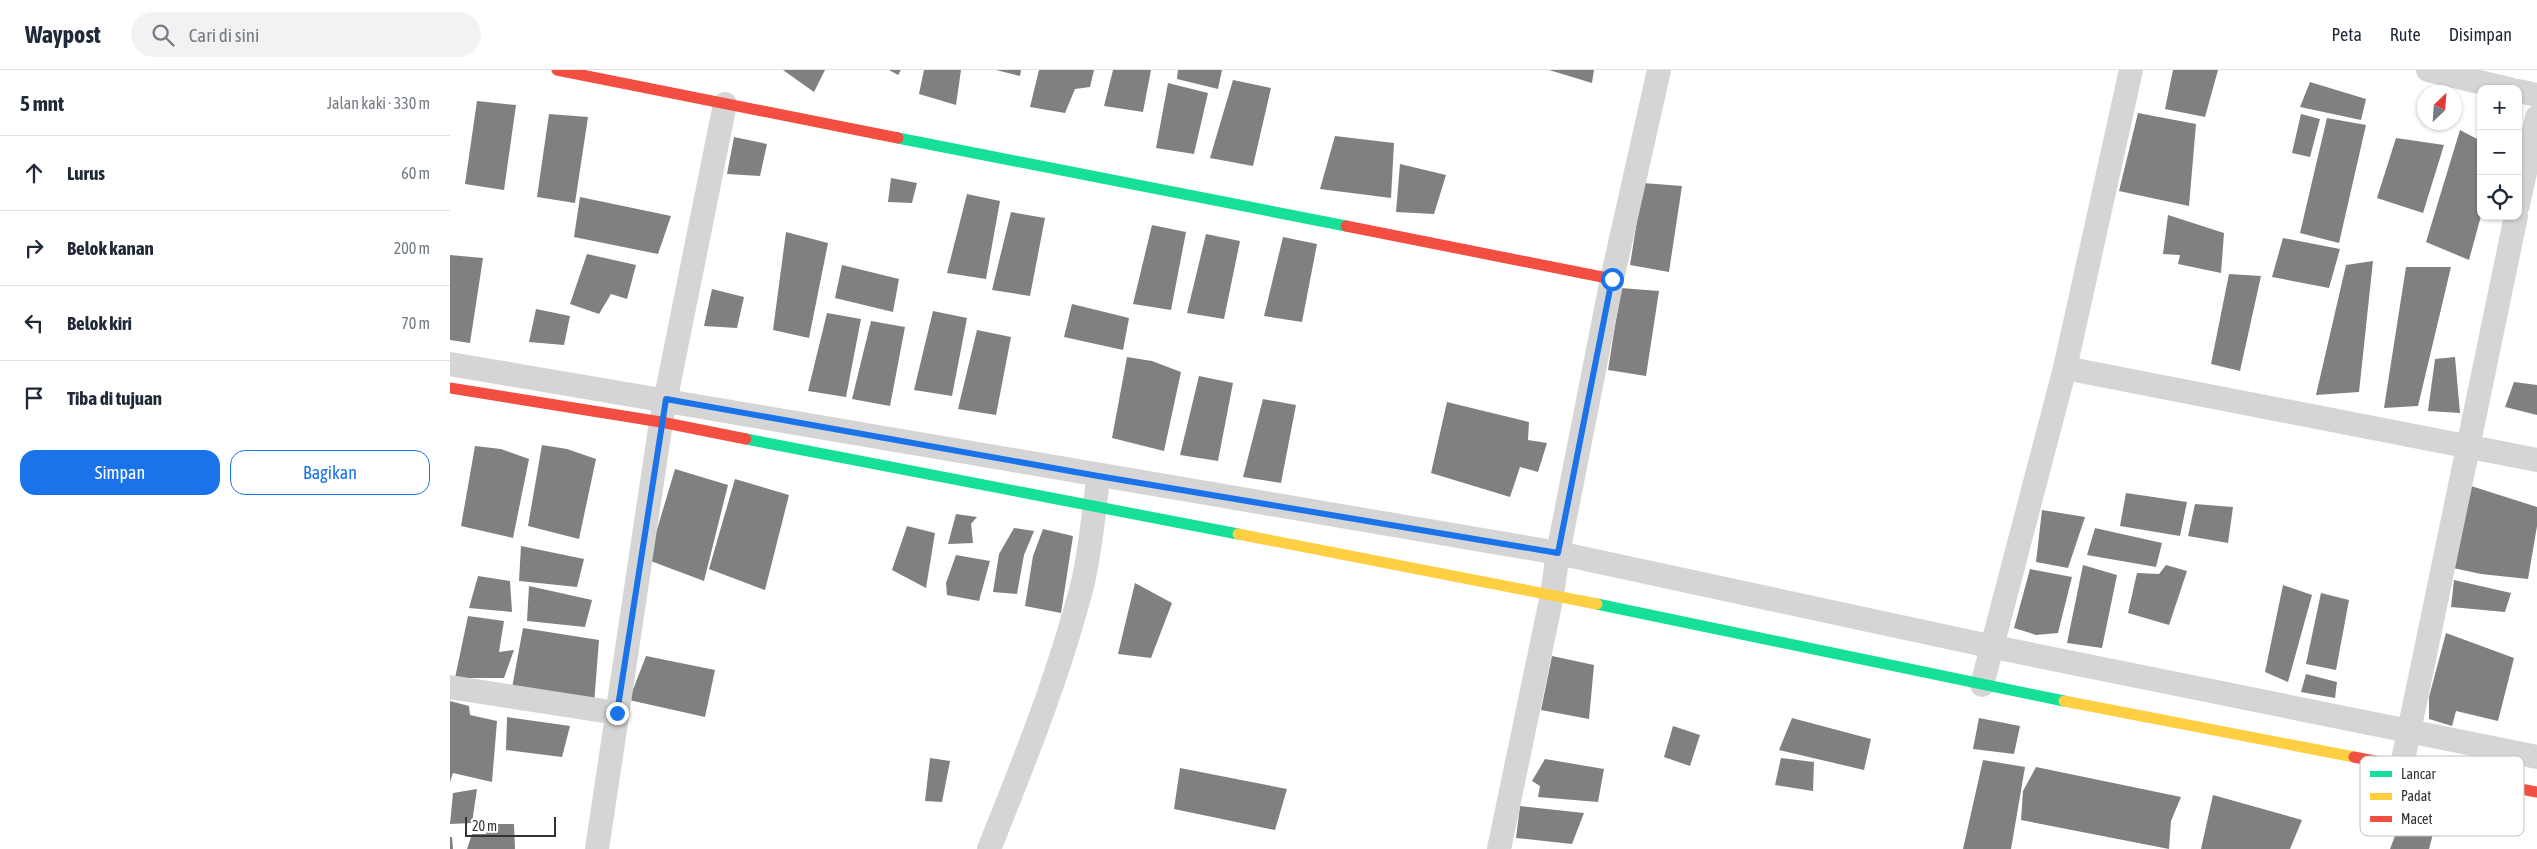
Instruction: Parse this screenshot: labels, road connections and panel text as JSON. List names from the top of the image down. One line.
{"legend":["Lancar","Padat","Macet"],"scale_bar":"20 m","north":"top right","page":{"header":"Waypost","search":"Cari di sini","nav":["Peta","Rute","Disimpan"],"heading":["5 mnt","Jalan kaki · 330 m"],"map_buttons":["+","−"],"list":[["Lurus","60 m"],["Belok kanan","200 m"],["Belok kiri","70 m"],"Tiba di tujuan"],"buttons":["Simpan","Bagikan"],"scale":"20 m"}}
